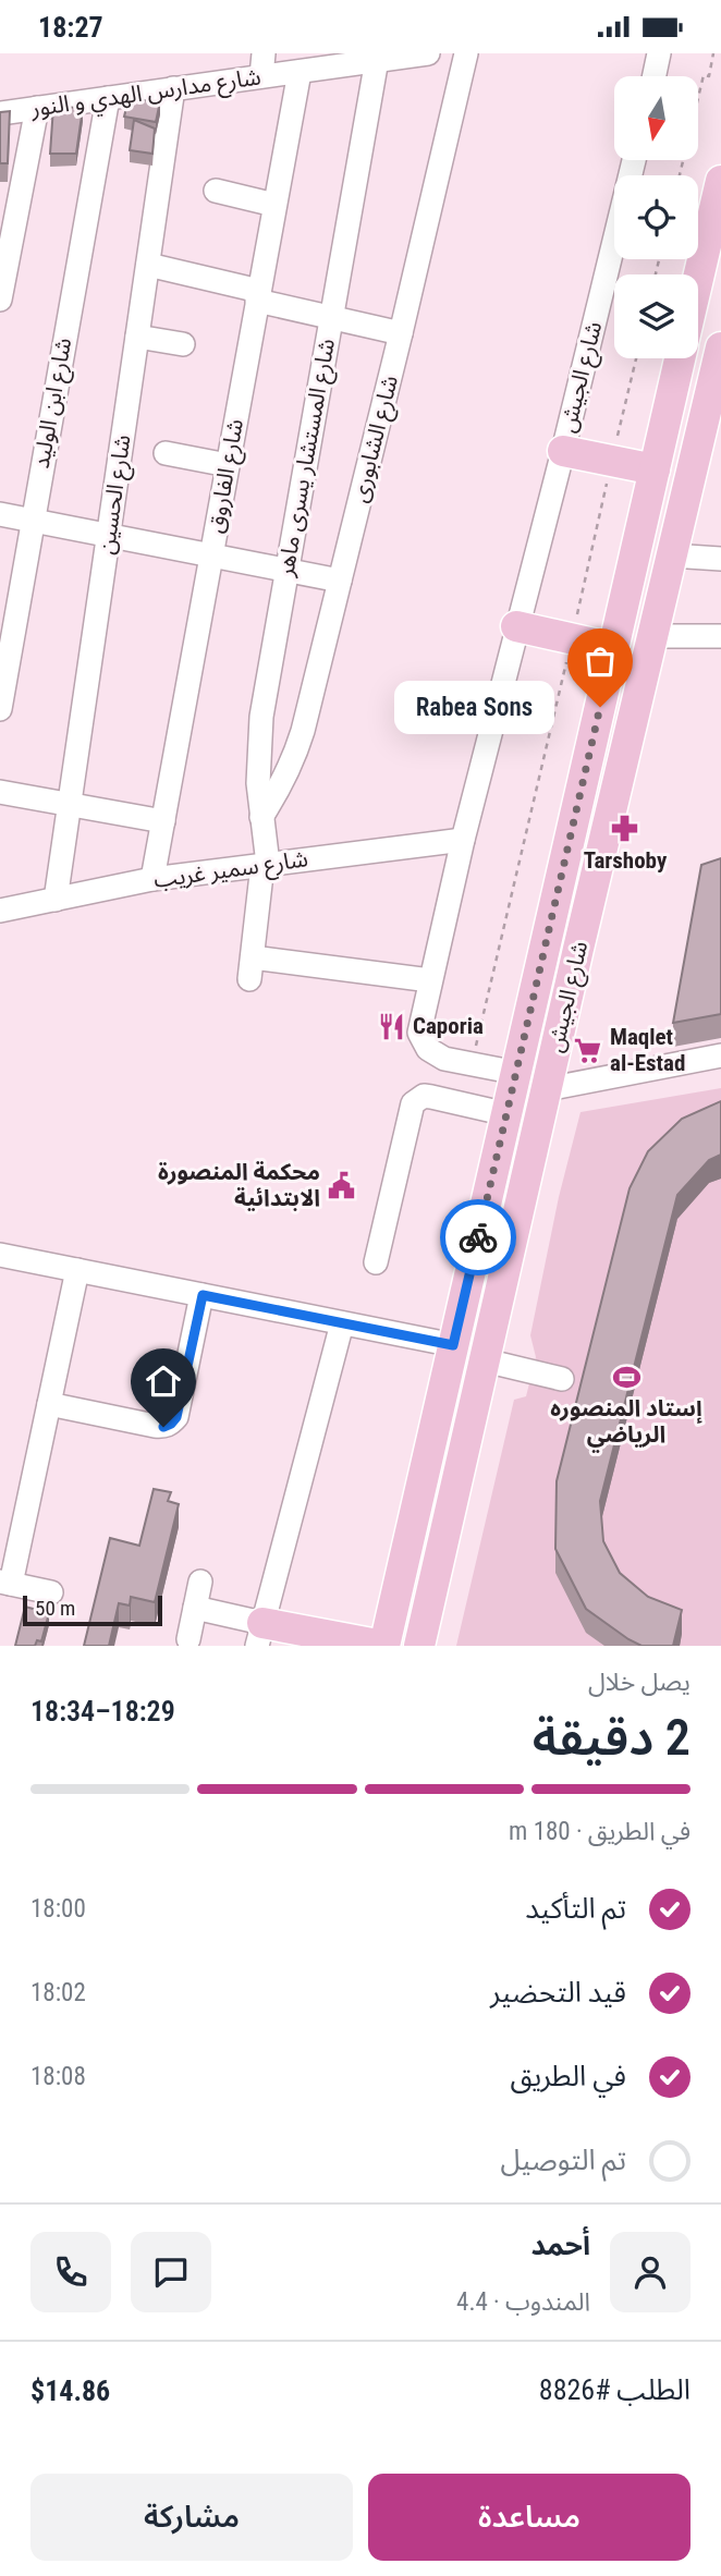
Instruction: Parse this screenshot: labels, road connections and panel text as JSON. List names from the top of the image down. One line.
{"streets":{"main road":["شارع الجيش"],"street":["شارع مدارس الهدي و النور","شارع ابن الوليد","شارع الشابورى","شارع المستشار يسرى ماهر","شارع الفاروق","شارع الحسين","شارع سمير غريب"]},"crossings":[["شارع مدارس الهدي و النور","شارع ابن الوليد"],["شارع مدارس الهدي و النور","شارع المستشار يسرى ماهر"],["شارع مدارس الهدي و النور","شارع الفاروق"],["شارع مدارس الهدي و النور","شارع الحسين"],["شارع الجيش","شارع المستشار يسرى ماهر"],["شارع الجيش","شارع سمير غريب"],["شارع الشابورى","شارع المستشار يسرى ماهر"],["شارع المستشار يسرى ماهر","شارع سمير غريب"],["شارع الفاروق","شارع سمير غريب"],["شارع الحسين","شارع سمير غريب"]],"places":{"other":["Rabea Sons"],"pharmacy":["Tarshoby"],"restaurant":["Caporia"],"supermarket":["Maqlet al-Estad"],"public building":["محكمة المنصورة الابتدائية"],"sports":["إستاد المنصوره الرياضي"]},"scale_bar":"50 m","north":"bottom","page":{"status":"18:27","bubble":"Rabea Sons","scale":"50 m","heading":["2 دقيقة","يصل خلال","18:29–18:34"],"panel":["أحمد","المندوب · 4.4","الطلب #8826","$14.86"],"bar":"في الطريق · 180 m","list":[["تم التأكيد","18:00"],["قيد التحضير","18:02"],["في الطريق","18:08"],"تم التوصيل"],"buttons":["مساعدة","مشاركة"]}}
